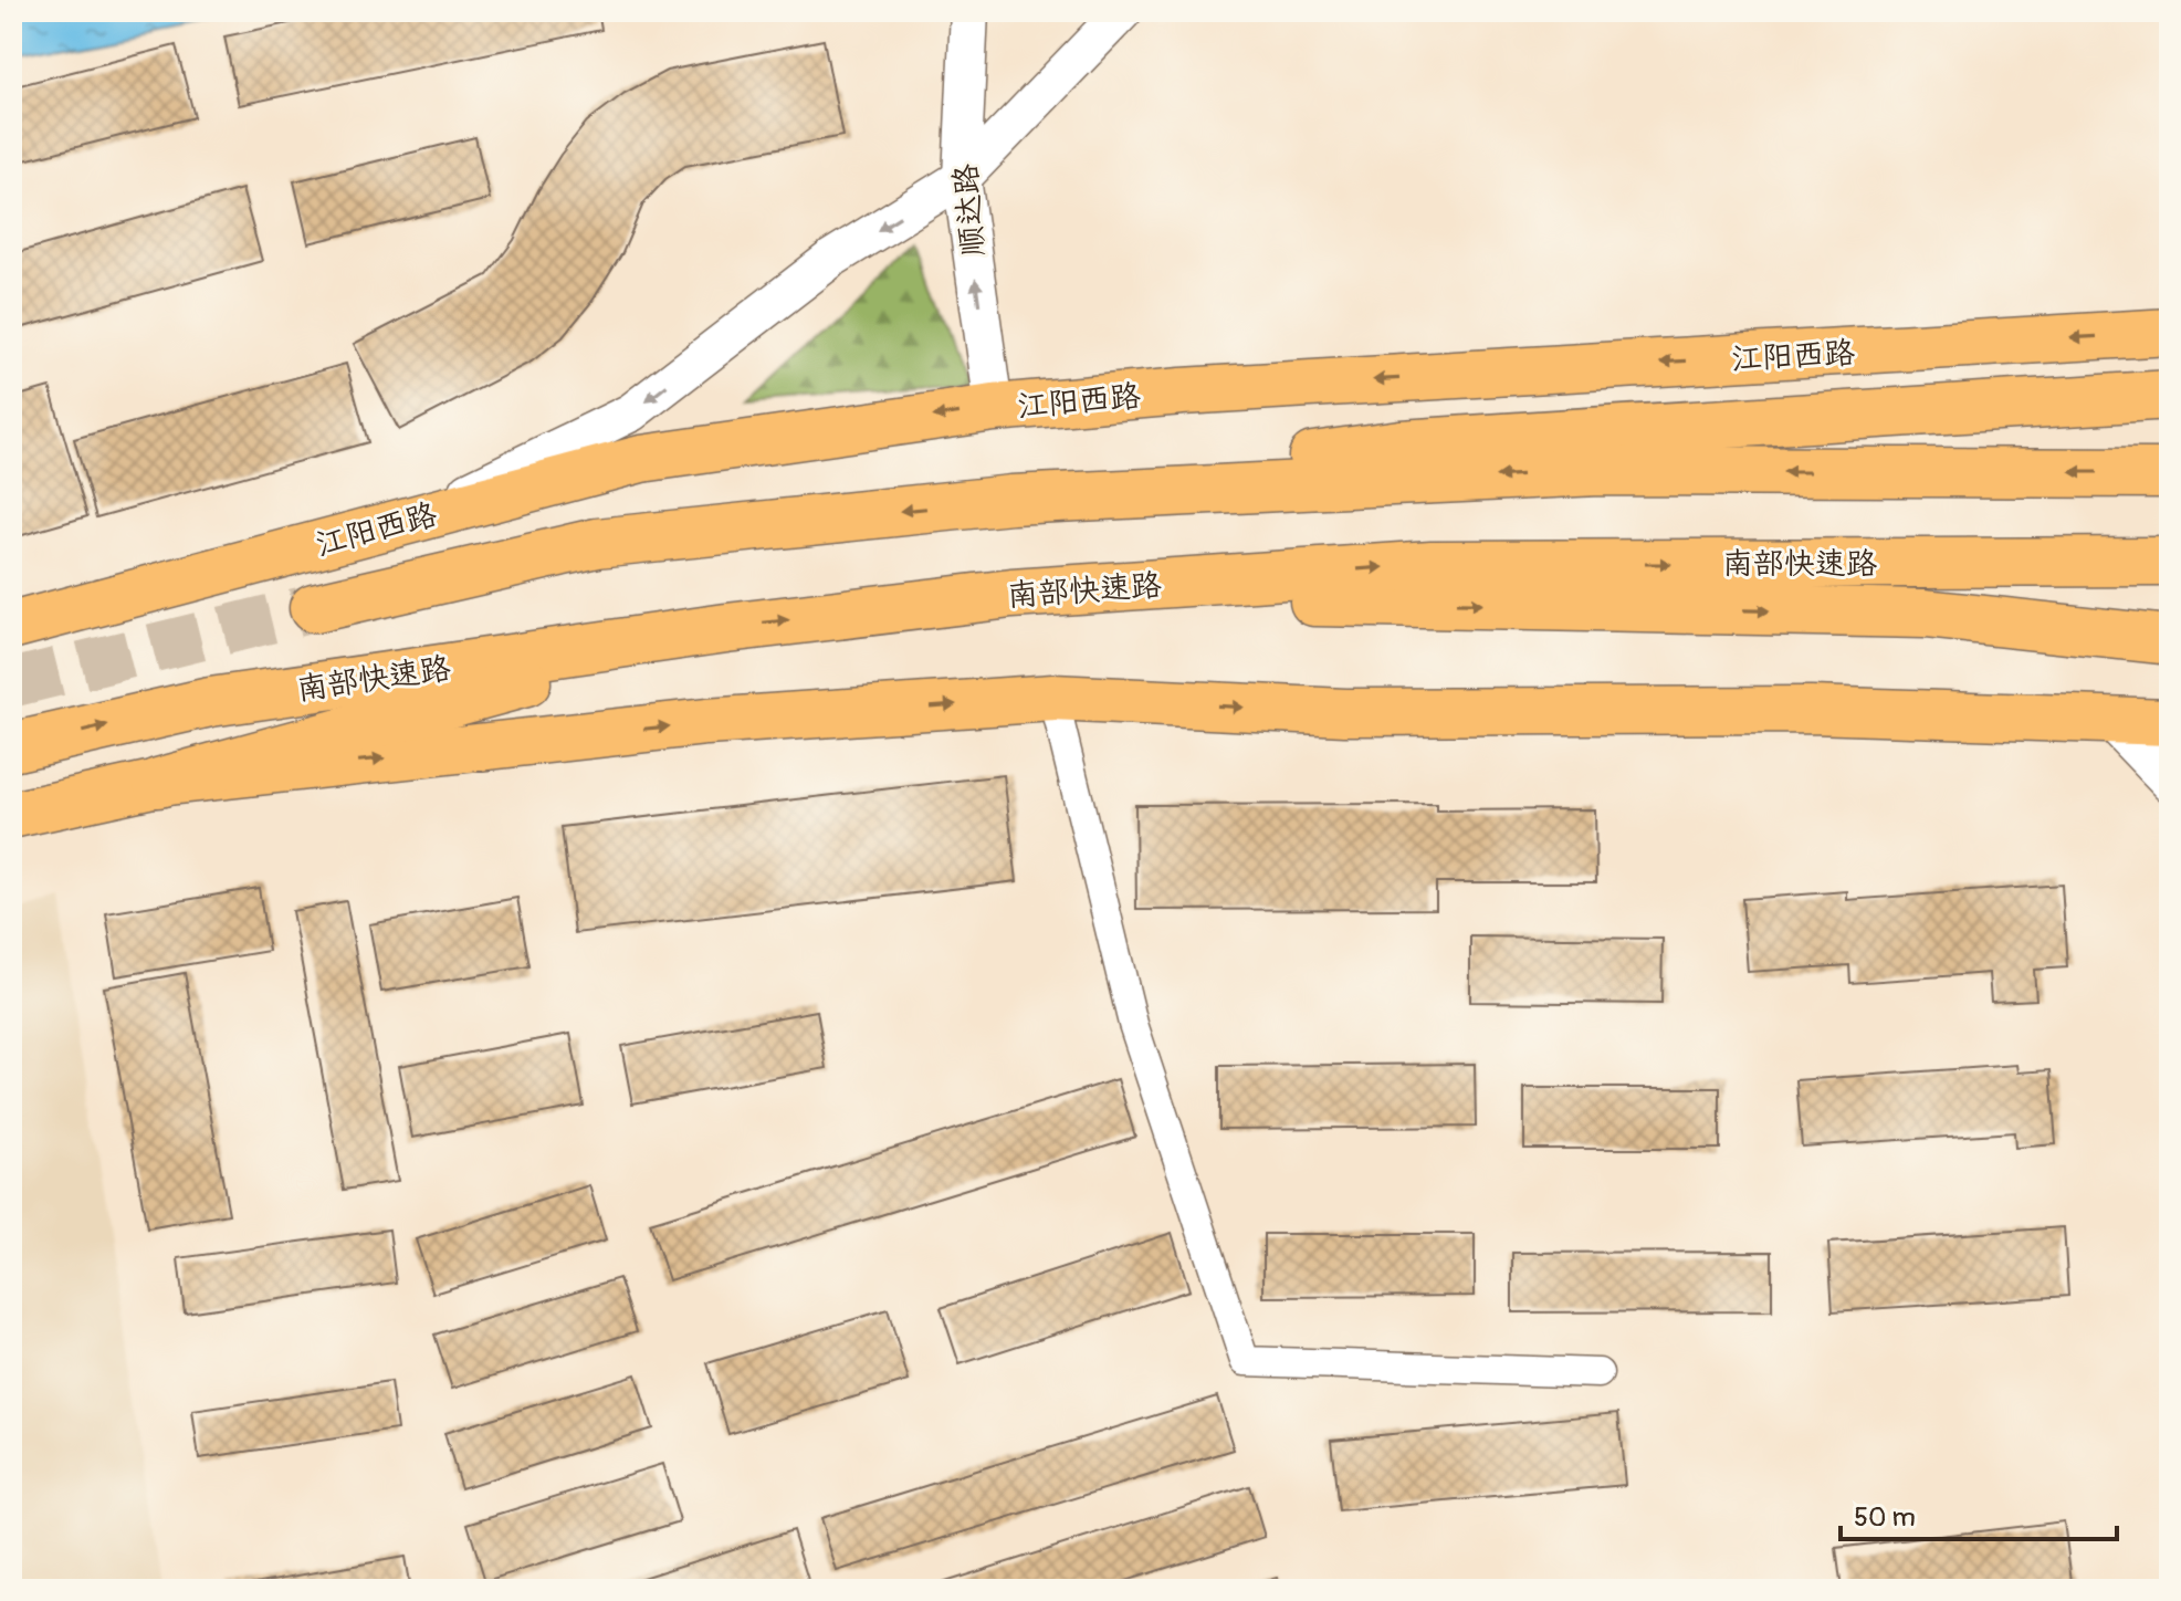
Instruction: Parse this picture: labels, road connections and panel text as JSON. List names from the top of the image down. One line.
{"streets":{"highway":["南部快速路"],"main road":["江阳西路"],"street":["顺达路"]},"crossings":[["顺达路","江阳西路"]],"one_way":["顺达路"],"scale_bar":"50 m"}
